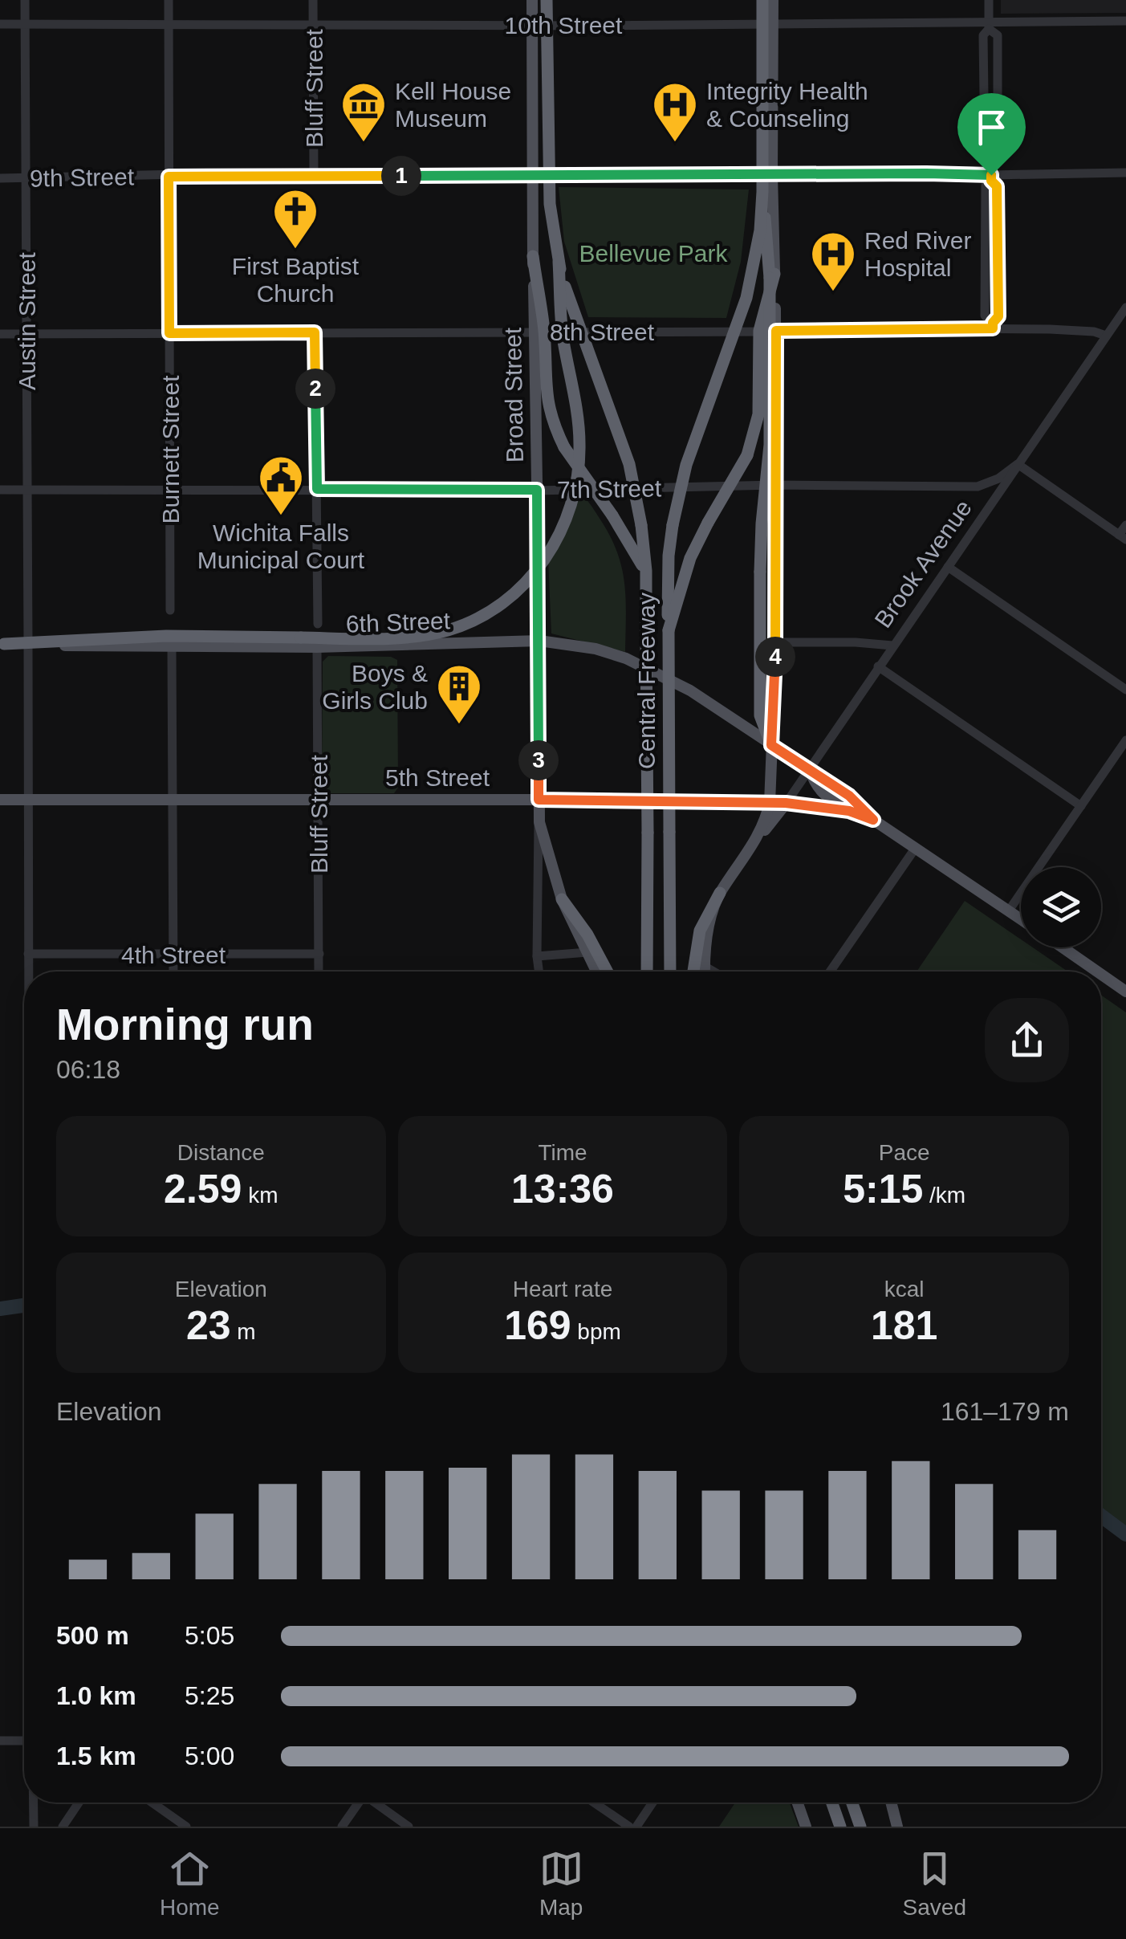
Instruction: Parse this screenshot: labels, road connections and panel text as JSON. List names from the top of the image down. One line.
{"streets":{"highway":["Central Freeway"],"main road":["Broad Street","Brook Avenue","6th Street","5th Street"],"street":["10th Street","Bluff Street","9th Street","Austin Street","8th Street","Burnett Street","7th Street","4th Street"]},"crossings":[["10th Street","Bluff Street"],["10th Street","Austin Street"],["10th Street","Burnett Street"],["Bluff Street","9th Street"],["Bluff Street","6th Street"],["Bluff Street","5th Street"],["Bluff Street","4th Street"],["9th Street","Austin Street"],["9th Street","Burnett Street"],["Austin Street","8th Street"],["Austin Street","7th Street"],["Austin Street","6th Street"],["Austin Street","5th Street"],["Austin Street","4th Street"],["8th Street","Broad Street"],["8th Street","Burnett Street"],["8th Street","Brook Avenue"],["Broad Street","7th Street"],["Broad Street","6th Street"],["Broad Street","5th Street"],["Burnett Street","7th Street"],["7th Street","Brook Avenue"],["Brook Avenue","6th Street"],["Brook Avenue","5th Street"],["6th Street","5th Street"]],"parks":["Bellevue Park"],"places":{"museum":["Kell House Museum"],"hospital":["Integrity Health & Counseling","Red River Hospital"],"church":["First Baptist Church"],"public building":["Wichita Falls Municipal Court"],"building":["Boys & Girls Club"]},"page":{"pins":["1","2","4","3"],"heading":["Morning run","06:18"],"stats":[["Distance","2.59 km"],["Time","13:36"],["Pace","5:15 /km"],["Elevation","23 m"],["Heart rate","169 bpm"],["kcal","181"]],"chart":["Elevation","161–179 m"],"list":[{"name":"500 m","note":"5:05"},{"name":"1.0 km","note":"5:25"},{"name":"1.5 km","note":"5:00"}],"tabs":["Home","Map","Saved"]}}
